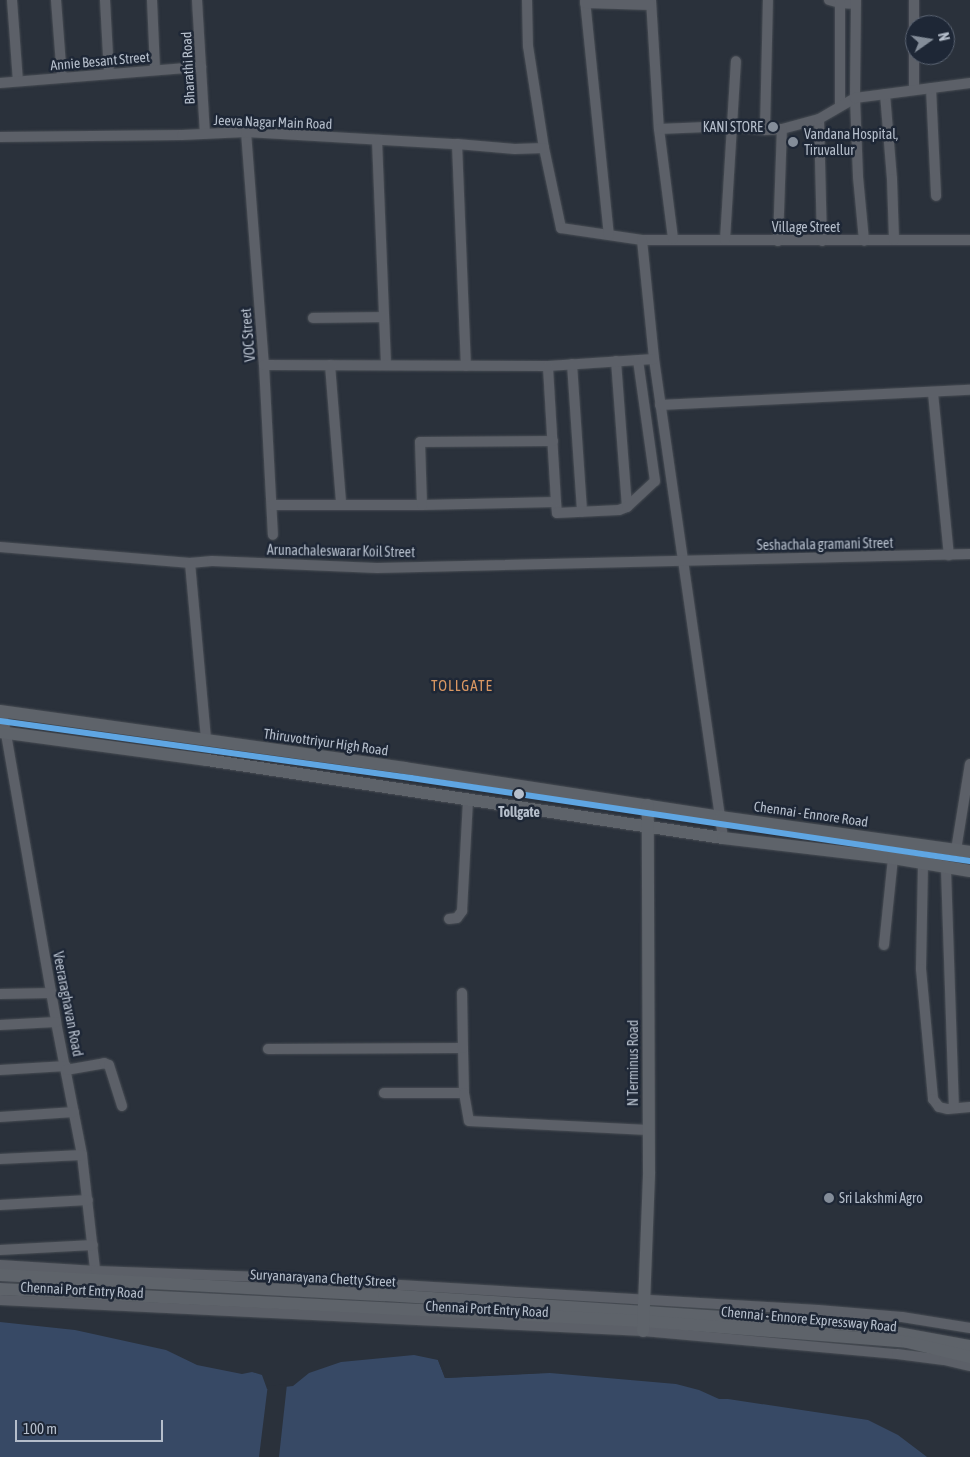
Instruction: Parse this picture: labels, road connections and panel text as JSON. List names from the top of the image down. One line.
{"streets":{"main road":["Thiruvottriyur High Road","Chennai - Ennore Road","N Terminus Road","Suryanarayana Chetty Street","Chennai - Ennore Expressway Road"],"street":["Annie Besant Street","Bharathi Road","Jeeva Nagar Main Road","Village Street","VOC Street","Seshachala gramani Street","Arunachaleswarar Koil Street","Veeraraghavan Road","Chennai Port Entry Road"]},"crossings":[["Annie Besant Street","Bharathi Road"],["Bharathi Road","Jeeva Nagar Main Road"],["Jeeva Nagar Main Road","Village Street"],["Jeeva Nagar Main Road","VOC Street"],["Seshachala gramani Street","Arunachaleswarar Koil Street"],["Thiruvottriyur High Road","Chennai - Ennore Road"],["Thiruvottriyur High Road","Veeraraghavan Road"],["Thiruvottriyur High Road","N Terminus Road"],["Chennai - Ennore Road","N Terminus Road"],["Veeraraghavan Road","Suryanarayana Chetty Street"],["N Terminus Road","Suryanarayana Chetty Street"],["N Terminus Road","Chennai Port Entry Road"],["N Terminus Road","Chennai - Ennore Expressway Road"],["Suryanarayana Chetty Street","Chennai Port Entry Road"],["Suryanarayana Chetty Street","Chennai - Ennore Expressway Road"],["Chennai Port Entry Road","Chennai - Ennore Expressway Road"]],"districts":["TOLLGATE"],"places":["KANI STORE","Vandana Hospital, Tiruvallur","Tollgate","Sri Lakshmi Agro"],"scale_bar":"100 m","north":"right"}
